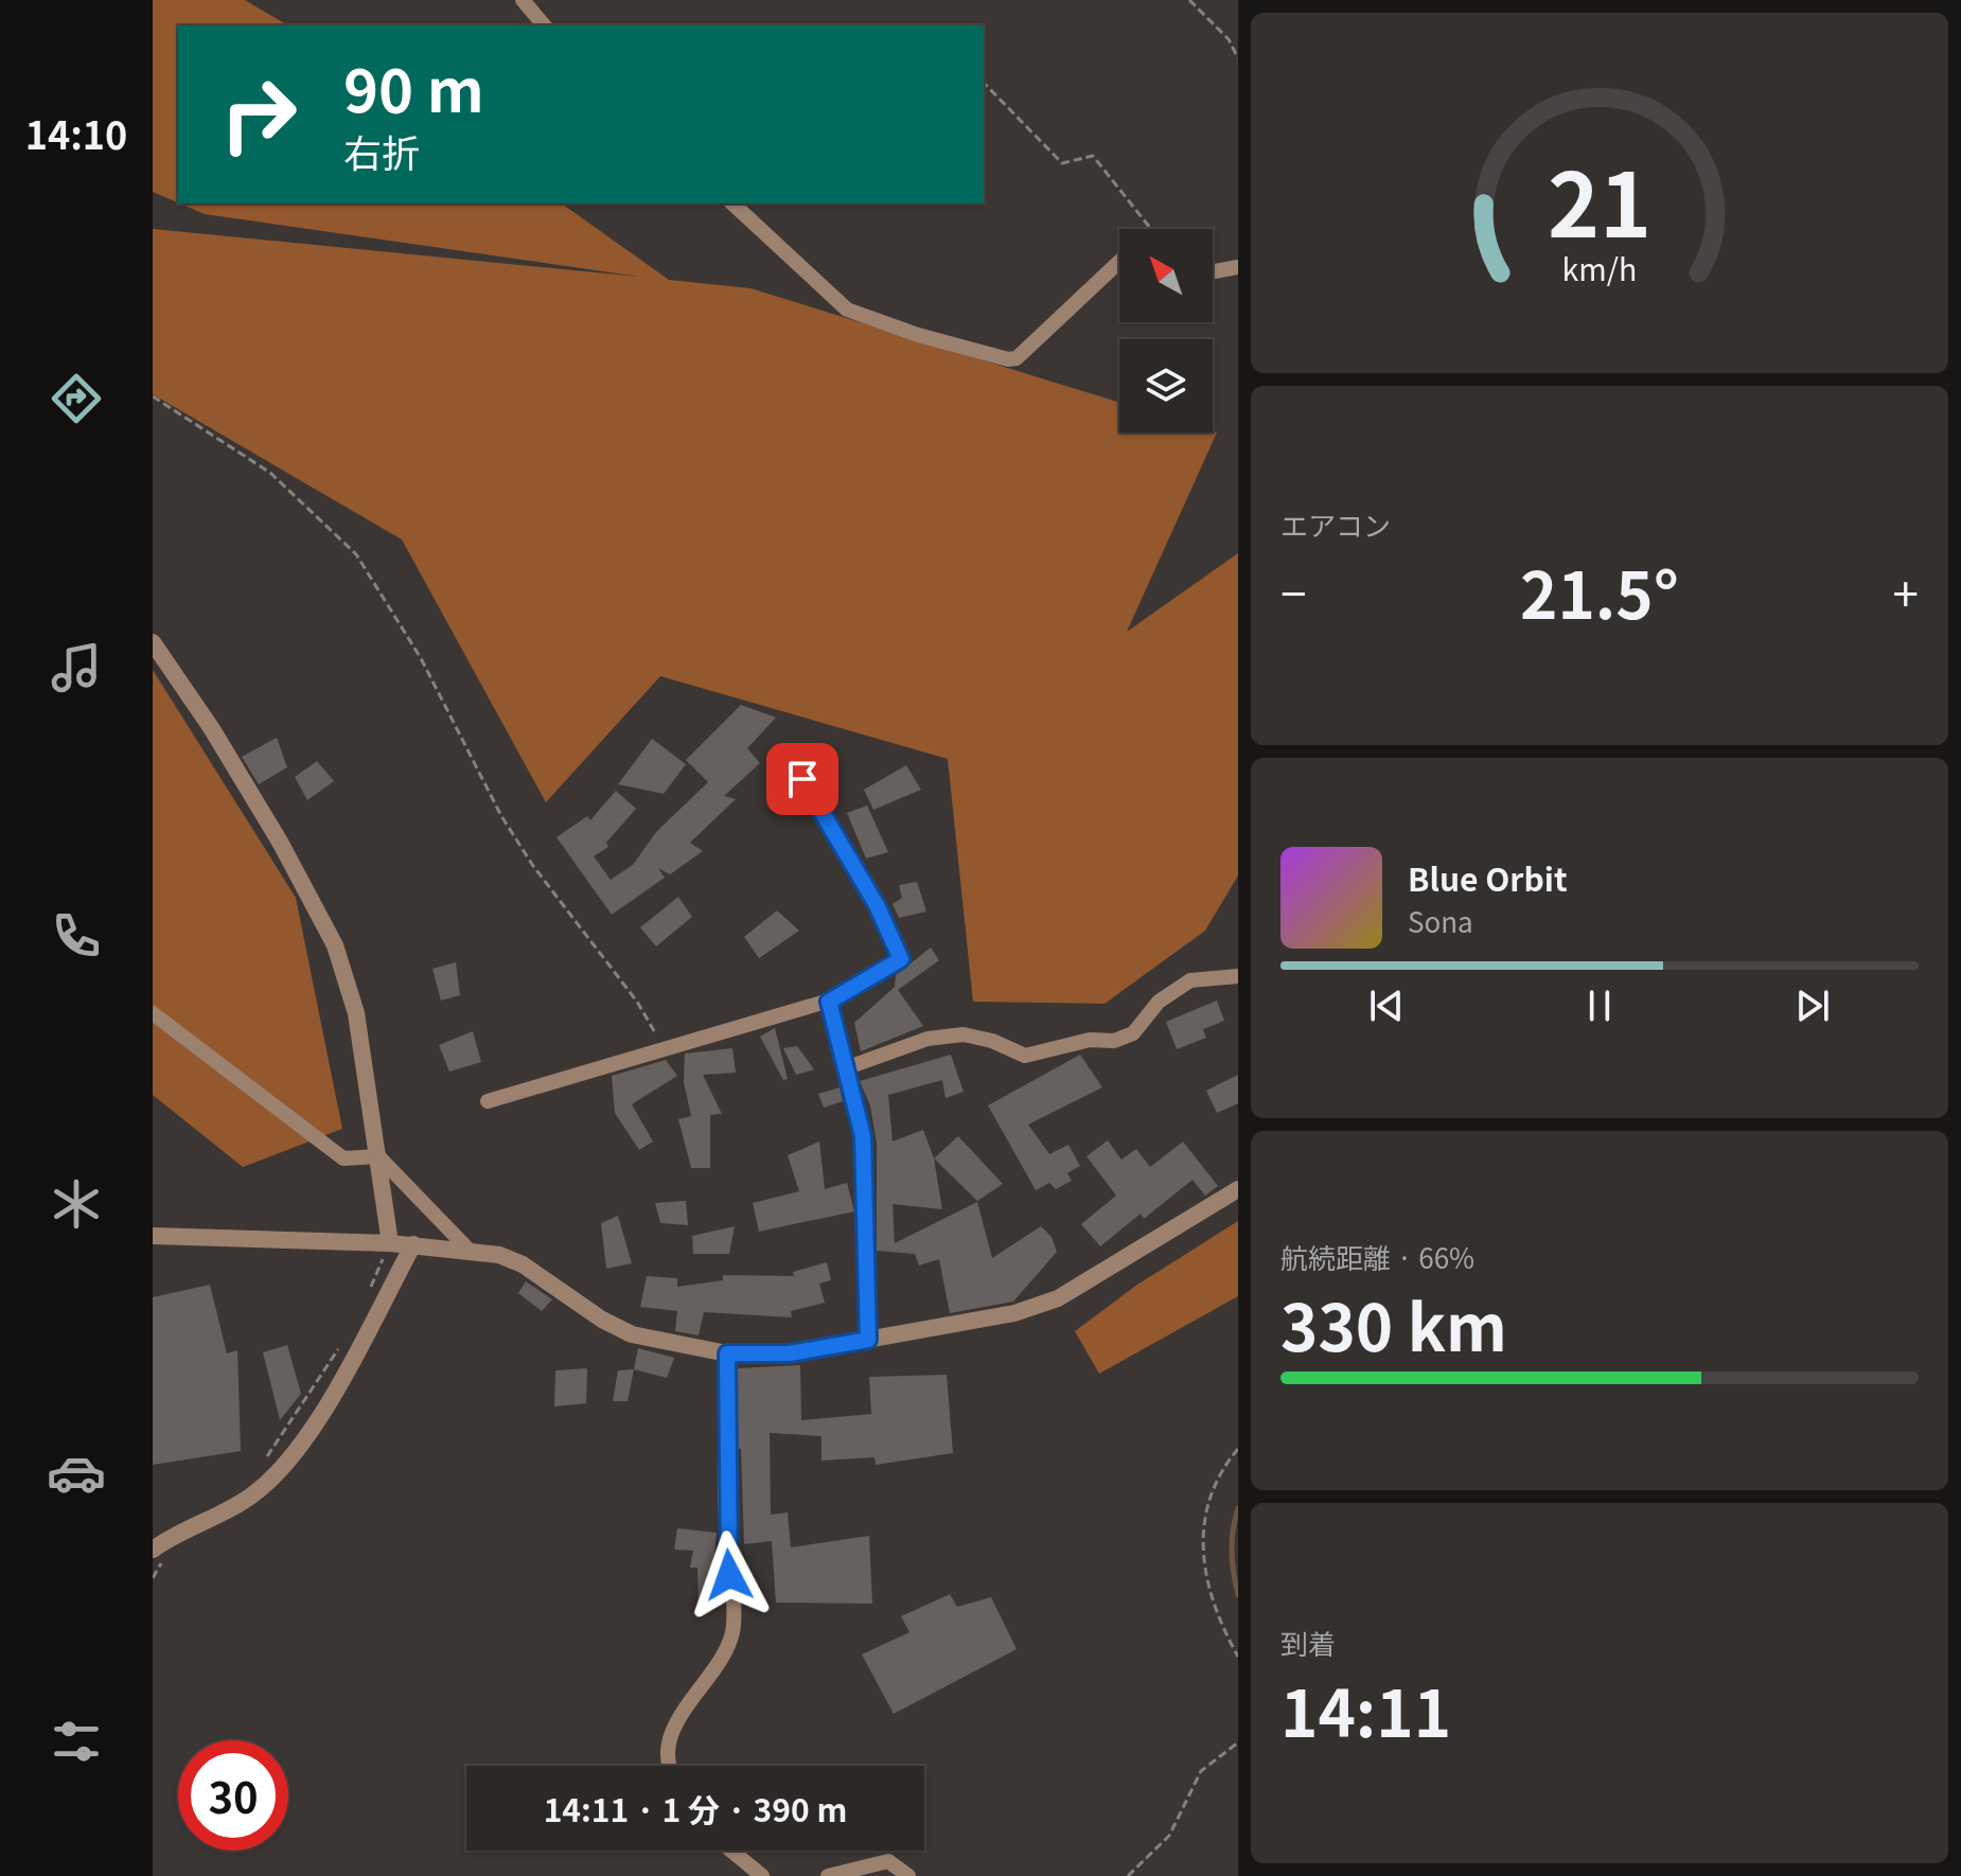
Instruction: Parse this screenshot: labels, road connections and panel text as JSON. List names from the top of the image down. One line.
{"north":"top left","page":{"tabs":"14:10","turn":["90 m","右折"],"tile":["エアコン",["航続距離 · 66%","330 km"],["到着","14:11"]],"heat":["−","21.5°","+"],"song":["Blue Orbit","Sona"],"limit":"30","trip":"14:11 · 1 分 · 390 m","gauge":["21","km/h"]}}
